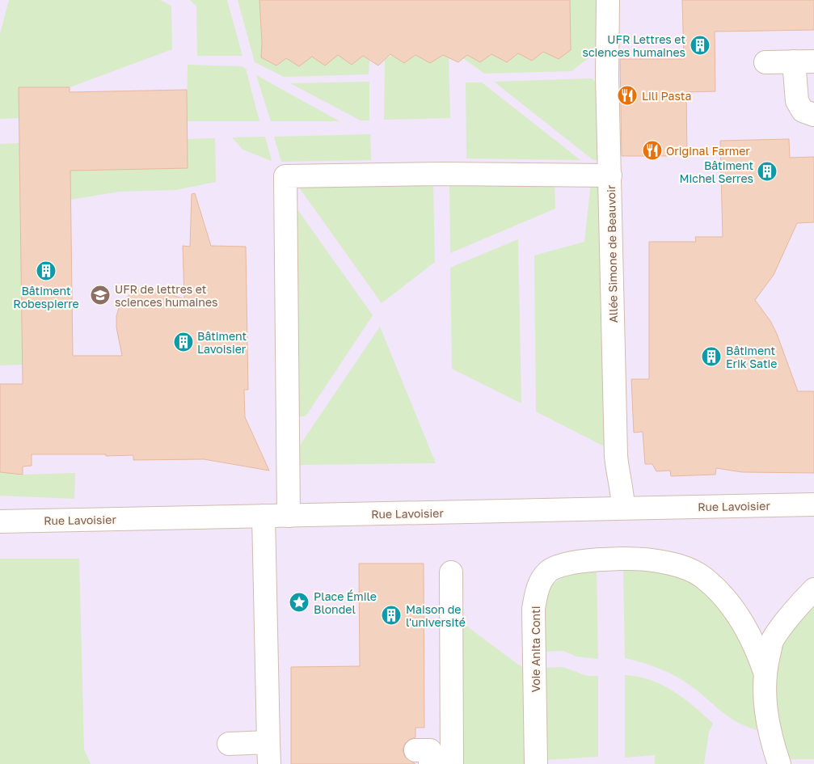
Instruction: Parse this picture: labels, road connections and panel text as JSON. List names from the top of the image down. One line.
{"streets":{"street":["Allée Simone de Beauvoir","Rue Lavoisier","Voie Anita Conti"]},"crossings":[["Allée Simone de Beauvoir","Rue Lavoisier"]],"places":{"building":["UFR Lettres et sciences humaines","Bâtiment Michel Serres","Bâtiment Robespierre","Bâtiment Lavoisier","Bâtiment Erik Satie","Maison de l'université"],"restaurant":["Lili Pasta","Original Farmer"],"school or university":["UFR de lettres et sciences humaines"],"place":["Place Émile Blondel"]}}
